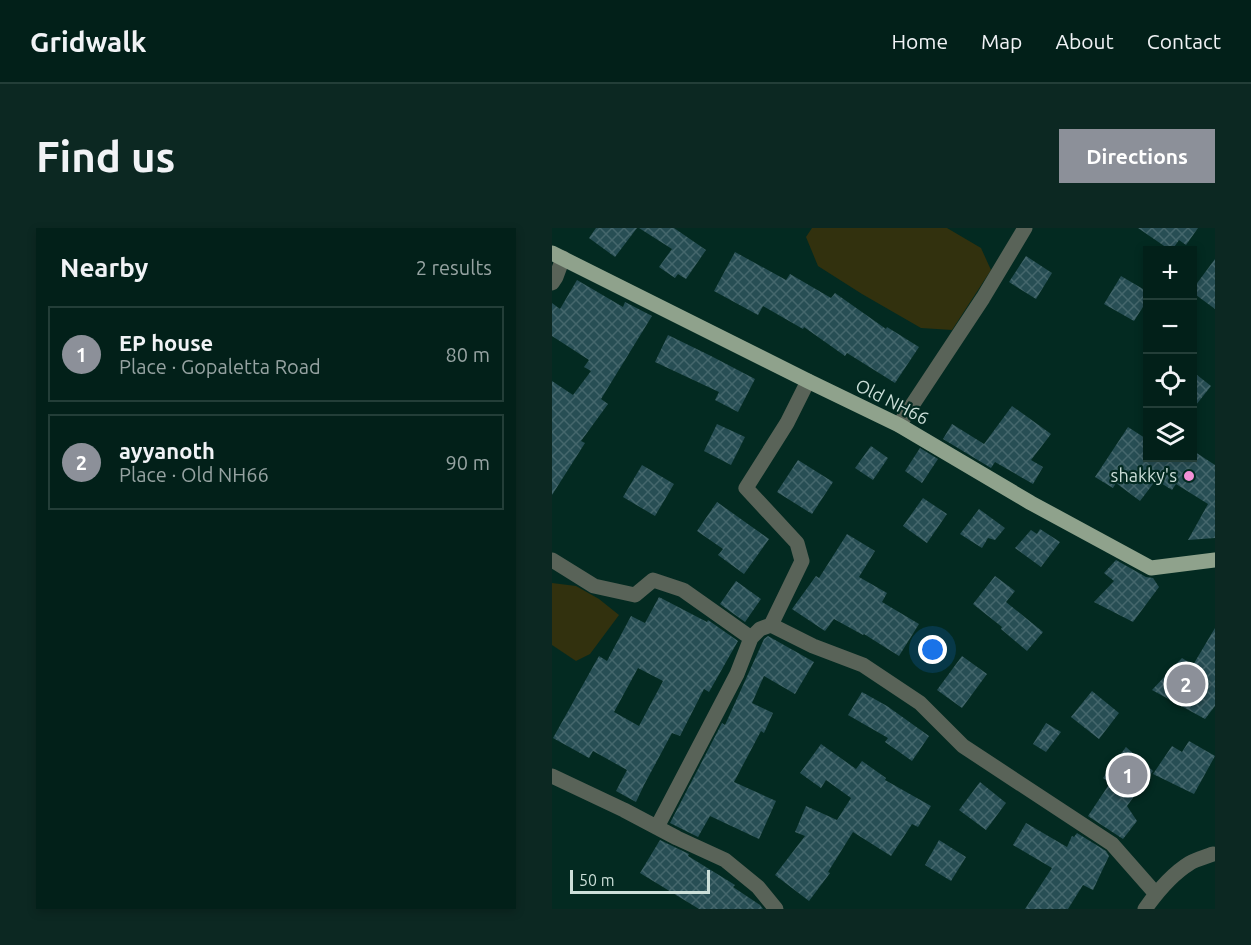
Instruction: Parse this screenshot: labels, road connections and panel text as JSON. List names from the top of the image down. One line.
{"streets":{"main road":["Old NH66"]},"places":["shakky's"],"scale_bar":"50 m","page":{"header":"Gridwalk","nav":["Home","Map","About","Contact"],"buttons":"Directions","title":"Find us","heading":["Nearby","2 results"],"map_buttons":["+","−"],"list":[{"mark":"1","name":"EP house","note":"Place · Gopaletta Road","value":"80 m"},{"mark":"2","name":"ayyanoth","note":"Place · Old NH66","value":"90 m"}],"pins":["2","1"],"scale":"50 m"}}
